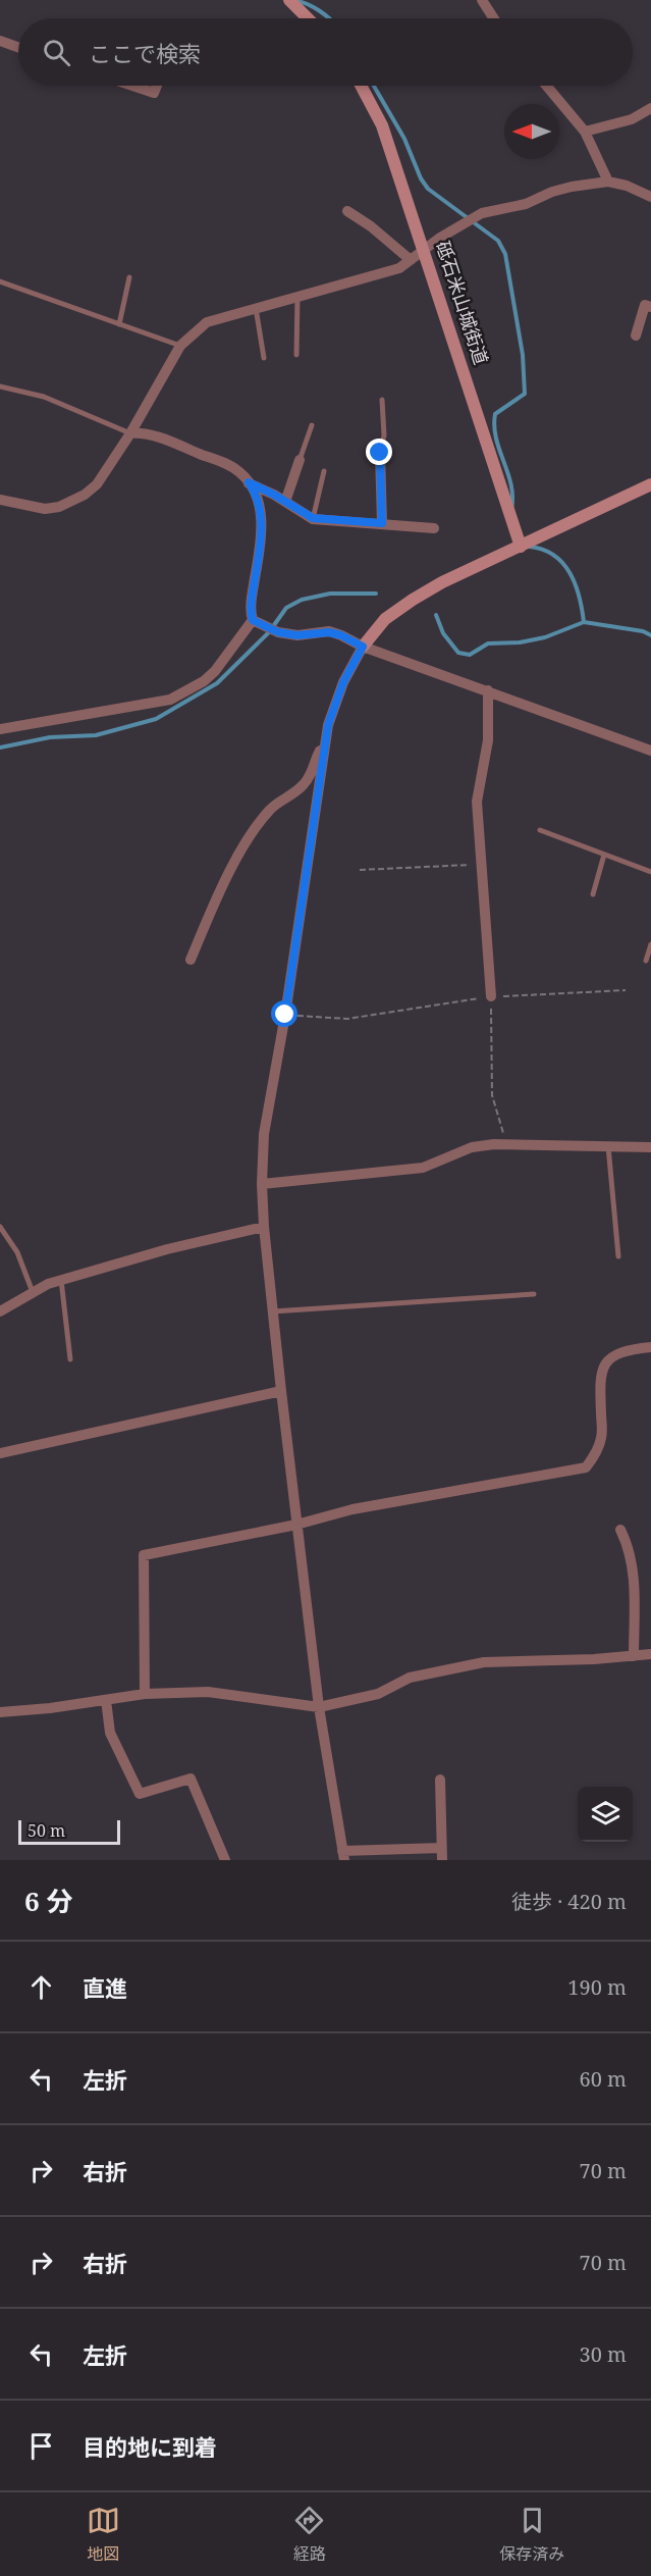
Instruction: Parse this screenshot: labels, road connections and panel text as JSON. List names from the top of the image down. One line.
{"streets":{"street":["砥石米山城街道"]},"scale_bar":"50 m","north":"left","page":{"search":"ここで検索","scale":"50 m","heading":["6 分","徒歩 · 420 m"],"list":[["直進","190 m"],["左折","60 m"],["右折","70 m"],["右折","70 m"],["左折","30 m"],"目的地に到着"],"nav":["地図","経路","保存済み"]}}
